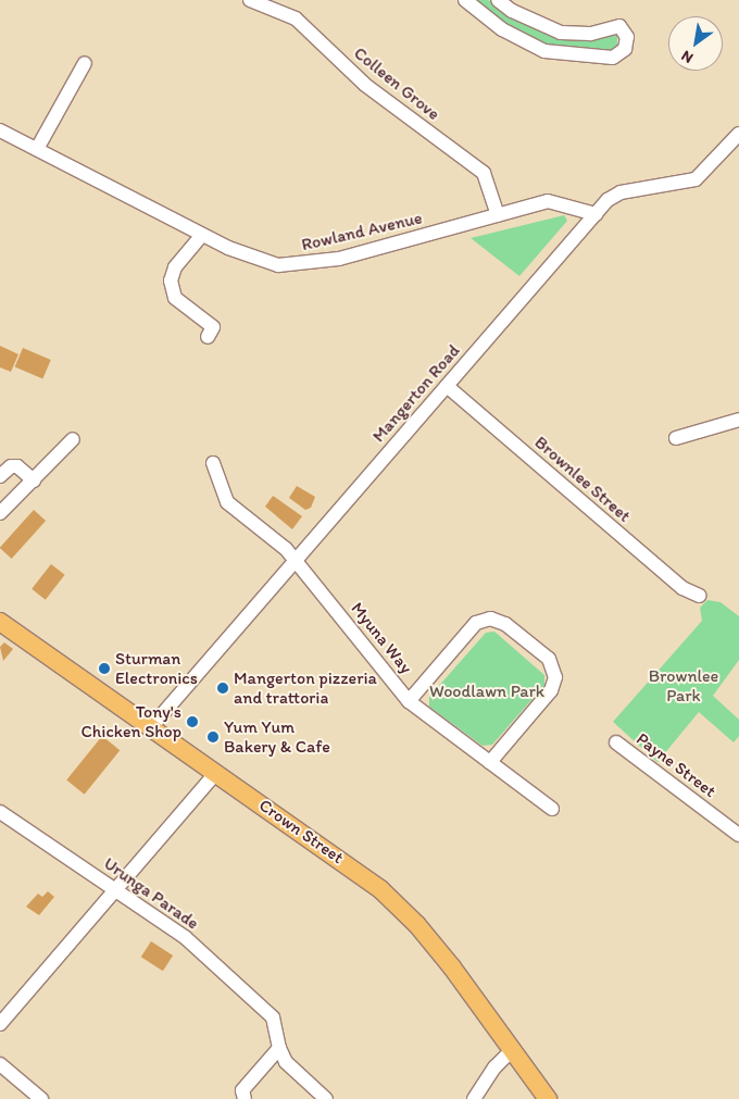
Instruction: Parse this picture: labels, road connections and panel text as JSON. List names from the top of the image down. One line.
{"streets":{"main road":["Crown Street"],"street":["Colleen Grove","Rowland Avenue","Mangerton Road","Brownlee Street","Myuna Way","Payne Street","Urunga Parade"]},"crossings":[["Colleen Grove","Rowland Avenue"],["Rowland Avenue","Mangerton Road"],["Mangerton Road","Brownlee Street"],["Mangerton Road","Myuna Way"],["Mangerton Road","Crown Street"]],"parks":["Brownlee Park","Woodlawn Park"],"places":["Sturman Electronics","Mangerton pizzeria and trattoria","Tony's Chicken Shop","Yum Yum Bakery & Cafe"],"north":"bottom left"}
